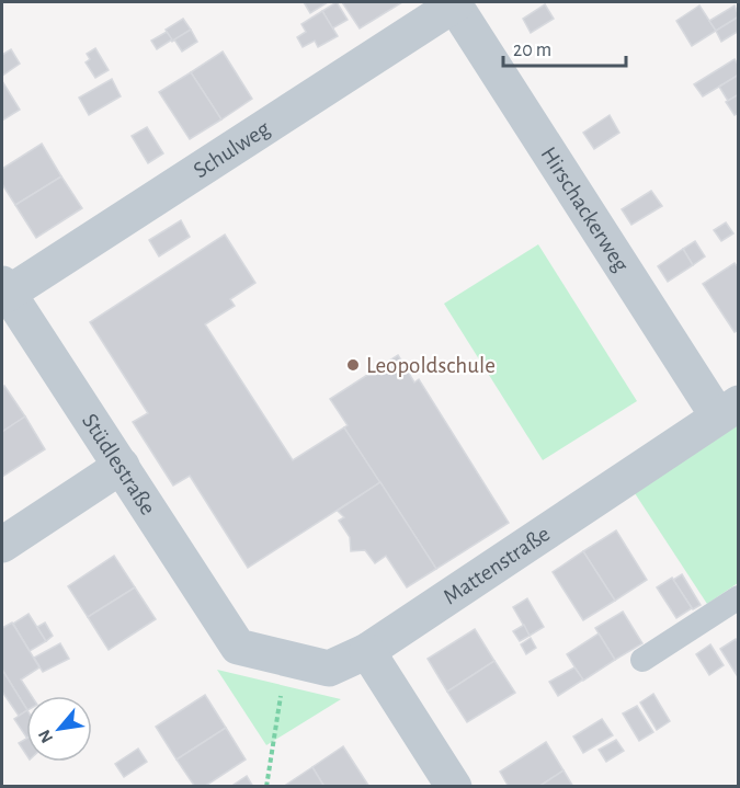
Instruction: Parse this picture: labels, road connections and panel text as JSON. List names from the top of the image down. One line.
{"streets":{"street":["Schulweg","Hirschackerweg","Stüdlestraße","Mattenstraße"]},"crossings":[["Schulweg","Hirschackerweg"],["Schulweg","Stüdlestraße"],["Hirschackerweg","Mattenstraße"],["Stüdlestraße","Mattenstraße"]],"places":["Leopoldschule"],"scale_bar":"20 m","north":"bottom left"}
